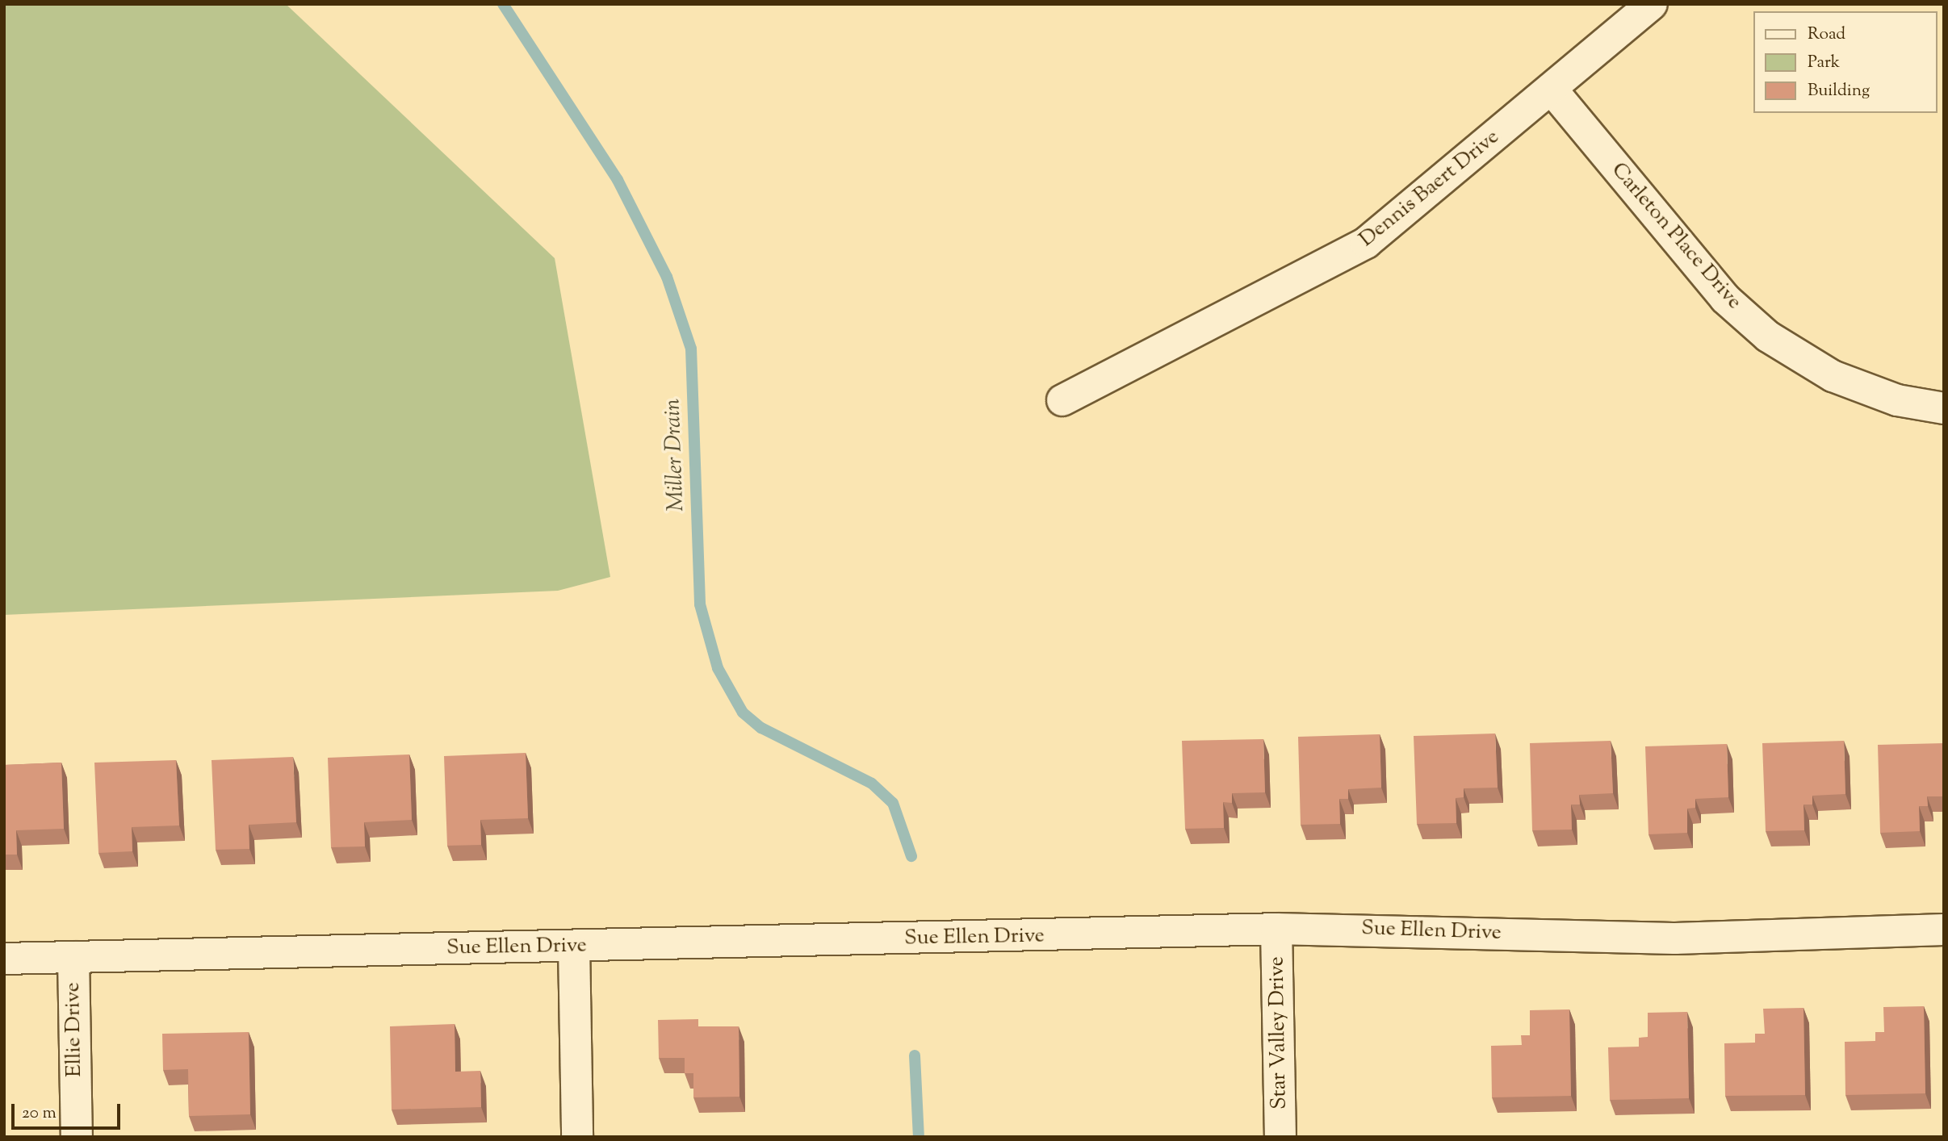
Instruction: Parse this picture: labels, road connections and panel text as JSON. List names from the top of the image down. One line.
{"streets":{"street":["Dennis Baert Drive","Carleton Place Drive","Sue Ellen Drive","Ellie Drive","Star Valley Drive"]},"crossings":[["Dennis Baert Drive","Carleton Place Drive"],["Sue Ellen Drive","Ellie Drive"],["Sue Ellen Drive","Star Valley Drive"]],"water":["Miller Drain"],"legend":["Road","Park","Building"],"scale_bar":"20 m"}
